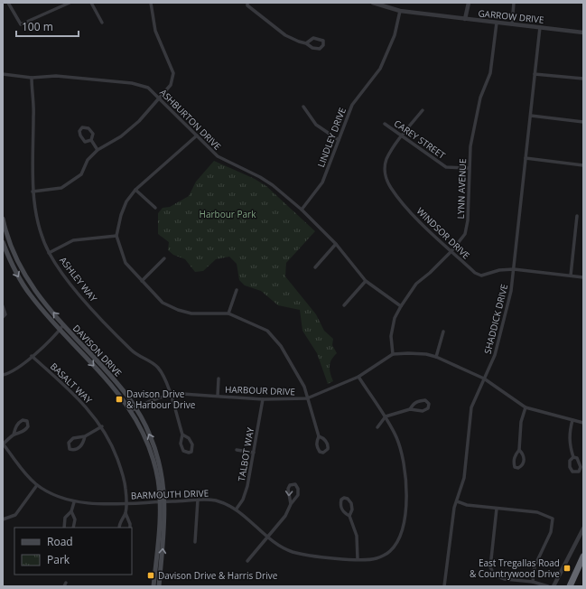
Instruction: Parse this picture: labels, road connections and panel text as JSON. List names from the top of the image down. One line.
{"streets":{"main road":["DAVISON DRIVE"],"street":["GARROW DRIVE","ASHBURTON DRIVE","LINDLEY DRIVE","CAREY STREET","LYNN AVENUE","WINDSOR DRIVE","ASHLEY WAY","SHADDICK DRIVE","BASALT WAY","HARBOUR DRIVE","TALBOT WAY","BARMOUTH DRIVE"]},"crossings":[["GARROW DRIVE","LINDLEY DRIVE"],["GARROW DRIVE","LYNN AVENUE"],["GARROW DRIVE","SHADDICK DRIVE"],["ASHBURTON DRIVE","LINDLEY DRIVE"],["ASHBURTON DRIVE","LYNN AVENUE"],["ASHBURTON DRIVE","ASHLEY WAY"],["CAREY STREET","LYNN AVENUE"],["CAREY STREET","WINDSOR DRIVE"],["LYNN AVENUE","WINDSOR DRIVE"],["LYNN AVENUE","HARBOUR DRIVE"],["WINDSOR DRIVE","SHADDICK DRIVE"],["ASHLEY WAY","HARBOUR DRIVE"],["SHADDICK DRIVE","HARBOUR DRIVE"],["DAVISON DRIVE","HARBOUR DRIVE"],["DAVISON DRIVE","BARMOUTH DRIVE"],["BASALT WAY","BARMOUTH DRIVE"],["HARBOUR DRIVE","TALBOT WAY"],["HARBOUR DRIVE","BARMOUTH DRIVE"],["TALBOT WAY","BARMOUTH DRIVE"]],"parks":["Harbour Park"],"places":{"transit":["Davison Drive & Harbour Drive","East Tregallas Road & Countrywood Drive","Davison Drive & Harris Drive"]},"legend":["Road","Park"],"scale_bar":"100 m"}
